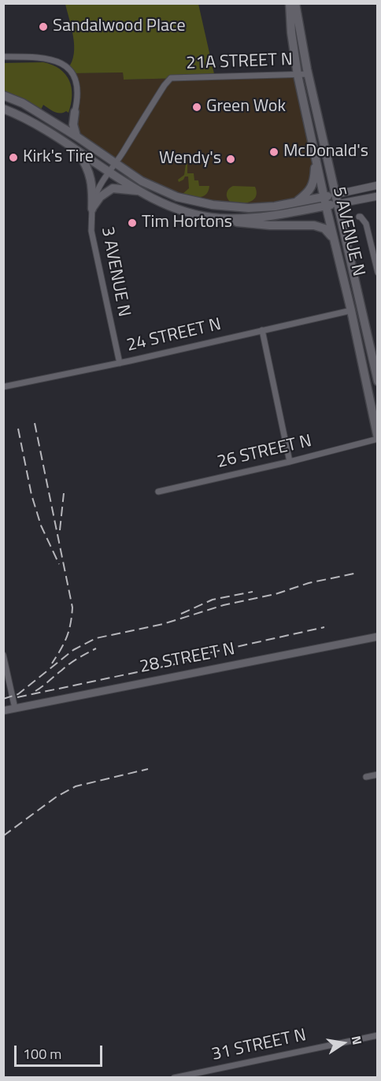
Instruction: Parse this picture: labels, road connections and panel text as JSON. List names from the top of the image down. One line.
{"streets":{"main road":["5 AVENUE N"],"street":["21A STREET N","3 AVENUE N","24 STREET N","26 STREET N","28 STREET N","31 STREET N"]},"crossings":[["21A STREET N","5 AVENUE N"],["21A STREET N","3 AVENUE N"],["5 AVENUE N","24 STREET N"],["5 AVENUE N","26 STREET N"],["3 AVENUE N","24 STREET N"]],"places":["Sandalwood Place","Green Wok","McDonald's","Kirk's Tire","Wendy's","Tim Hortons"],"scale_bar":"100 m","north":"right"}
